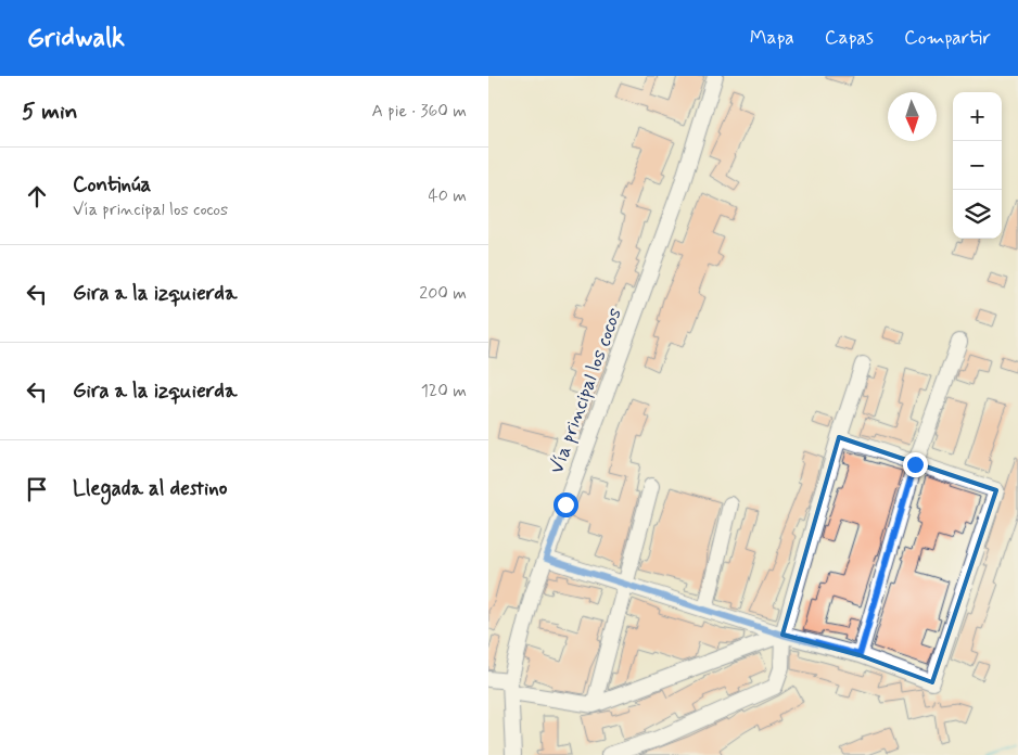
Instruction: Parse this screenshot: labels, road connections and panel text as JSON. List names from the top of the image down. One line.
{"streets":{"street":["Vía principal los cocos"]},"north":"bottom","page":{"header":"Gridwalk","nav":["Mapa","Capas","Compartir"],"heading":["5 min","A pie · 360 m"],"map_buttons":["+","−"],"list":[["Continúa","Vía principal los cocos","40 m"],["Gira a la izquierda","200 m"],["Gira a la izquierda","120 m"],"Llegada al destino"]}}
